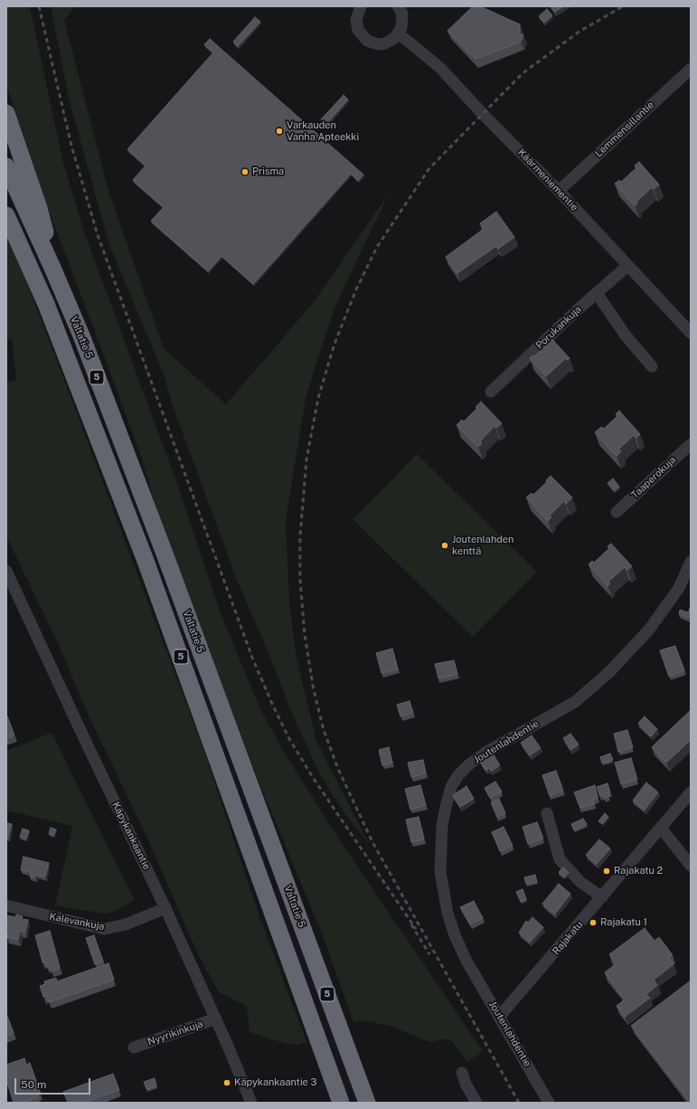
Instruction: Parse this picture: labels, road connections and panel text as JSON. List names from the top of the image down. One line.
{"streets":{"highway":["Valtatie 5","5"],"street":["Lemmensillantie","Käärmeniementie","Porukankuja","Taaperokuja","Joutenlahdentie","Käpykankaantie","Kalevankuja","Rajakatu","Nyyrikinkuja"]},"crossings":[["Lemmensillantie","Käärmeniementie"],["Käärmeniementie","Porukankuja"],["Joutenlahdentie","Rajakatu"],["Käpykankaantie","Kalevankuja"],["Käpykankaantie","Nyyrikinkuja"]],"places":["Varkauden Vanha Apteekki","Prisma","Joutenlahden kenttä","Rajakatu 2","Rajakatu 1","Käpykankaantie 3"],"scale_bar":"50 m"}
